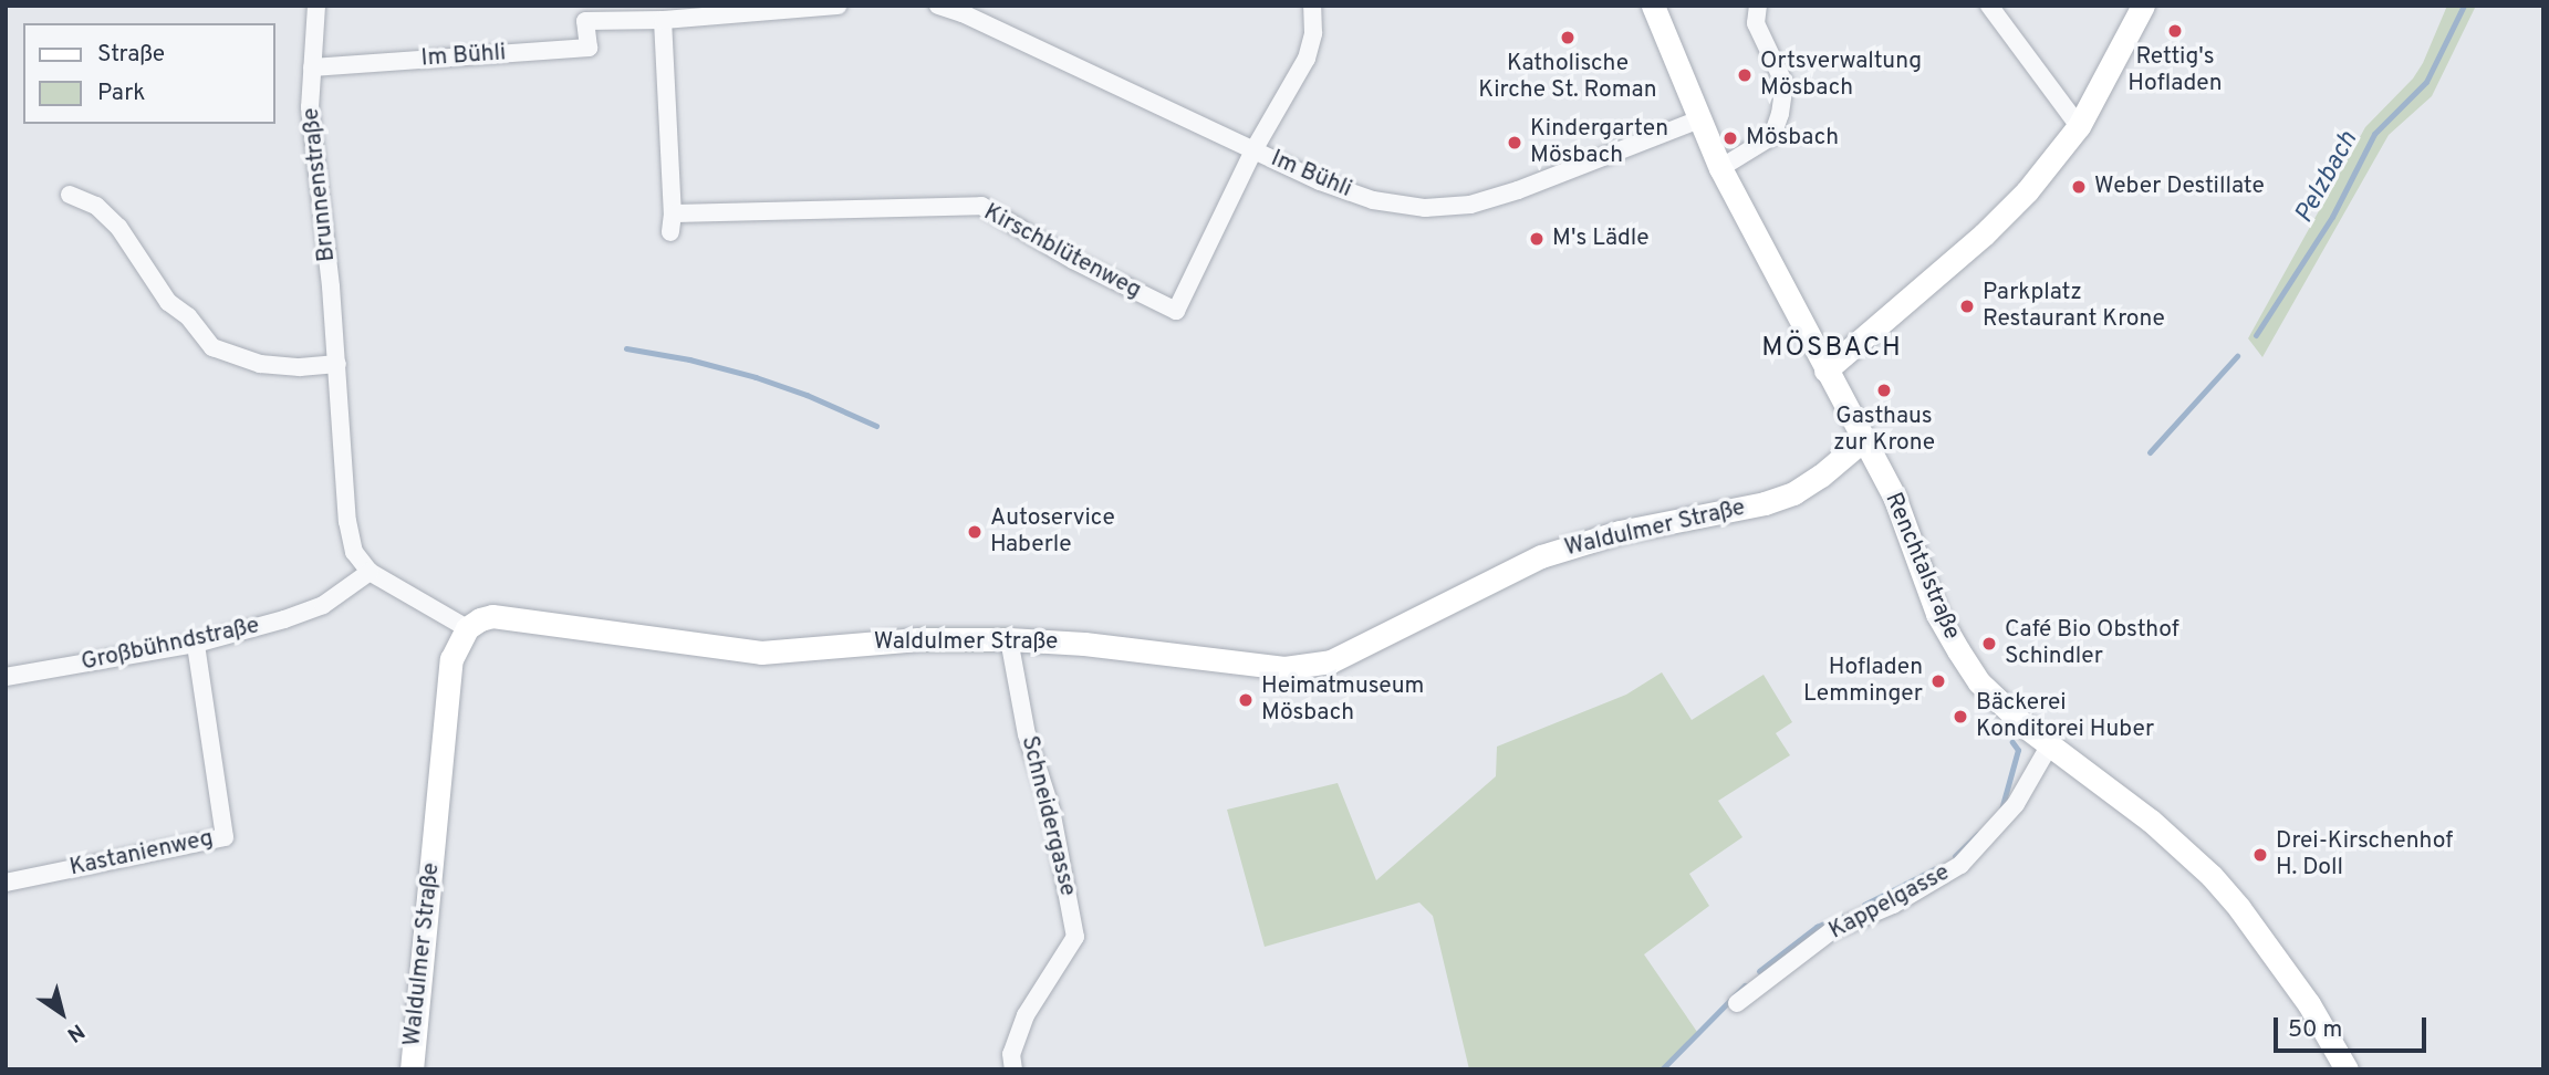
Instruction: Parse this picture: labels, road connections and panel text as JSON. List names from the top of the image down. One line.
{"streets":{"street":["Im Bühli","Brunnenstraße","Kirschblütenweg","Waldulmer Straße","Renchtalstraße","Großbühndstraße","Schneidergasse","Kastanienweg","Kappelgasse"]},"crossings":[["Im Bühli","Brunnenstraße"],["Im Bühli","Kirschblütenweg"],["Im Bühli","Renchtalstraße"],["Brunnenstraße","Großbühndstraße"],["Waldulmer Straße","Renchtalstraße"],["Waldulmer Straße","Schneidergasse"],["Renchtalstraße","Kappelgasse"],["Großbühndstraße","Kastanienweg"]],"districts":["MÖSBACH"],"water":["Pelzbach"],"places":["Rettig's Hofladen","Katholische Kirche St. Roman","Ortsverwaltung Mösbach","Mösbach","Kindergarten Mösbach","Weber Destillate","M's Lädle","Parkplatz Restaurant Krone","Gasthaus zur Krone","Autoservice Haberle","Café Bio Obsthof Schindler","Hofladen Lemminger","Heimatmuseum Mösbach","Bäckerei Konditorei Huber","Drei-Kirschenhof H. Doll"],"legend":["Straße","Park"],"scale_bar":"50 m","north":"bottom right"}
